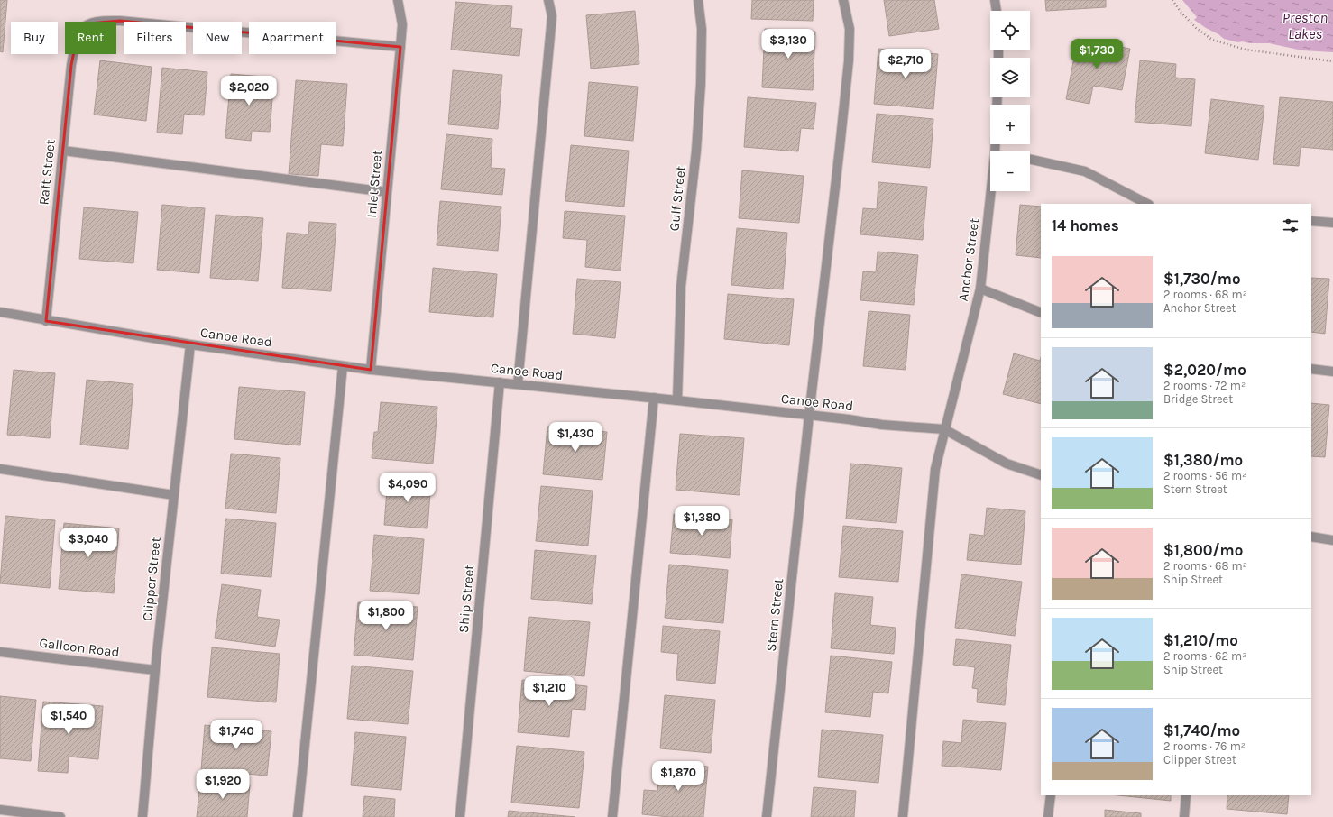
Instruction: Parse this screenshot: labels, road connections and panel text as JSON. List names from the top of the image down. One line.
{"streets":{"street":["Raft Street","Inlet Street","Gulf Street","Anchor Street","Canoe Road","Clipper Street","Ship Street","Stern Street","Galleon Road"]},"crossings":[["Raft Street","Inlet Street"],["Raft Street","Canoe Road"],["Inlet Street","Canoe Road"],["Gulf Street","Canoe Road"],["Anchor Street","Canoe Road"],["Canoe Road","Clipper Street"],["Canoe Road","Ship Street"],["Canoe Road","Stern Street"],["Clipper Street","Galleon Road"]],"water":["Preston Lakes"],"page":{"map_buttons":["+","−"],"chip":["Buy","Rent","Filters","New","Apartment"],"price":["$3,130","$1,730","$2,710","$2,020","$1,430","$4,090","$1,380","$3,040","$1,800","$1,210","$1,540","$1,740","$1,870","$1,920"],"heading":"14 homes","list":[{"name":"$1,730/mo","note":"2 rooms · 68 m² · Anchor Street"},{"name":"$2,020/mo","note":"2 rooms · 72 m² · Bridge Street"},{"name":"$1,380/mo","note":"2 rooms · 56 m² · Stern Street"},{"name":"$1,800/mo","note":"2 rooms · 68 m² · Ship Street"},{"name":"$1,210/mo","note":"2 rooms · 62 m² · Ship Street"},{"name":"$1,740/mo","note":"2 rooms · 76 m² · Clipper Street"}]}}
